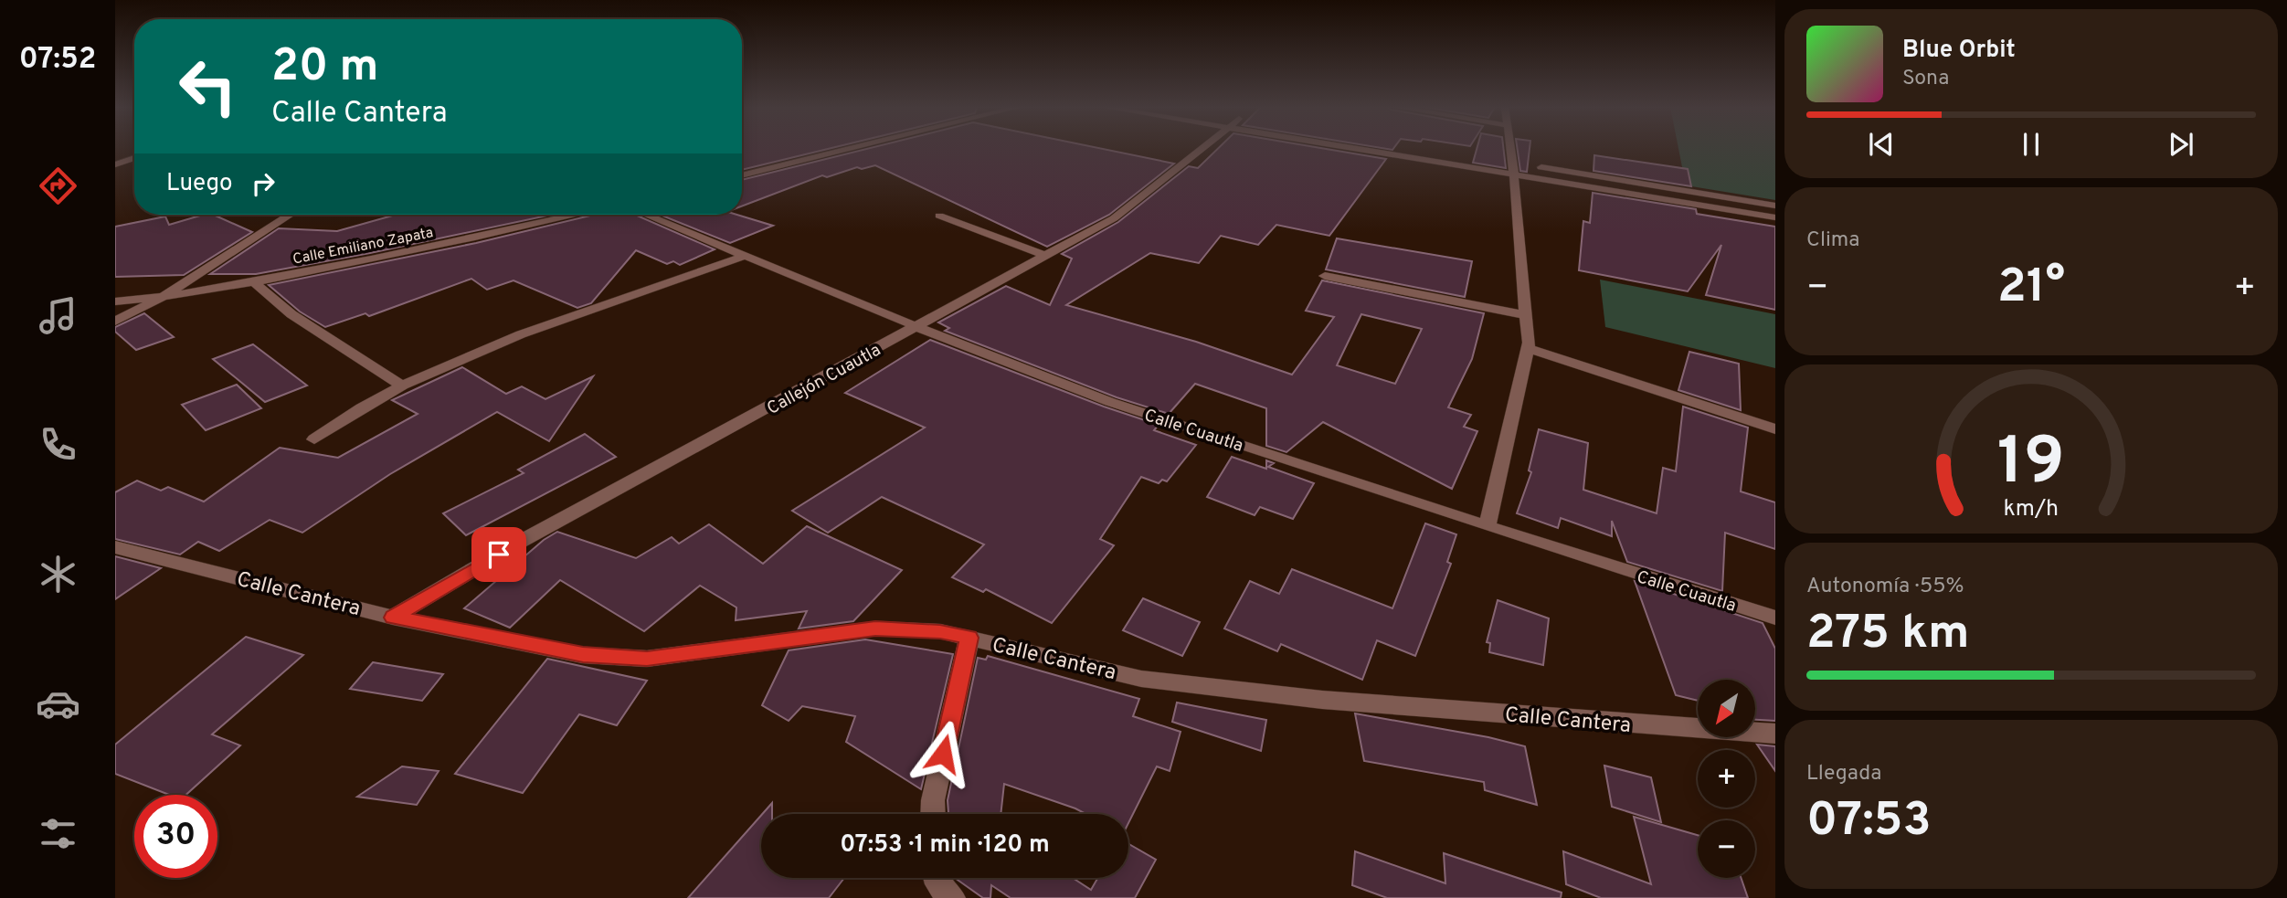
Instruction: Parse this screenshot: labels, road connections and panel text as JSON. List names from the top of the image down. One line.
{"streets":{"street":["Calle Emiliano Zapata","Callejón Cuautla","Calle Cuautla","Calle Cantera"]},"crossings":[["Callejón Cuautla","Calle Cuautla"],["Callejón Cuautla","Calle Cantera"]],"north":"bottom left","page":{"tabs":"07:52","turn":["20 m","Calle Cantera"],"song":["Blue Orbit","Sona"],"then":"Luego","tile":["Clima",["Autonomía · 55%","275 km"],["Llegada","07:53"]],"heat":["−","21°","+"],"map_buttons":["+","−"],"limit":"30","trip":"07:53 · 1 min · 120 m","gauge":["19","km/h"]}}
